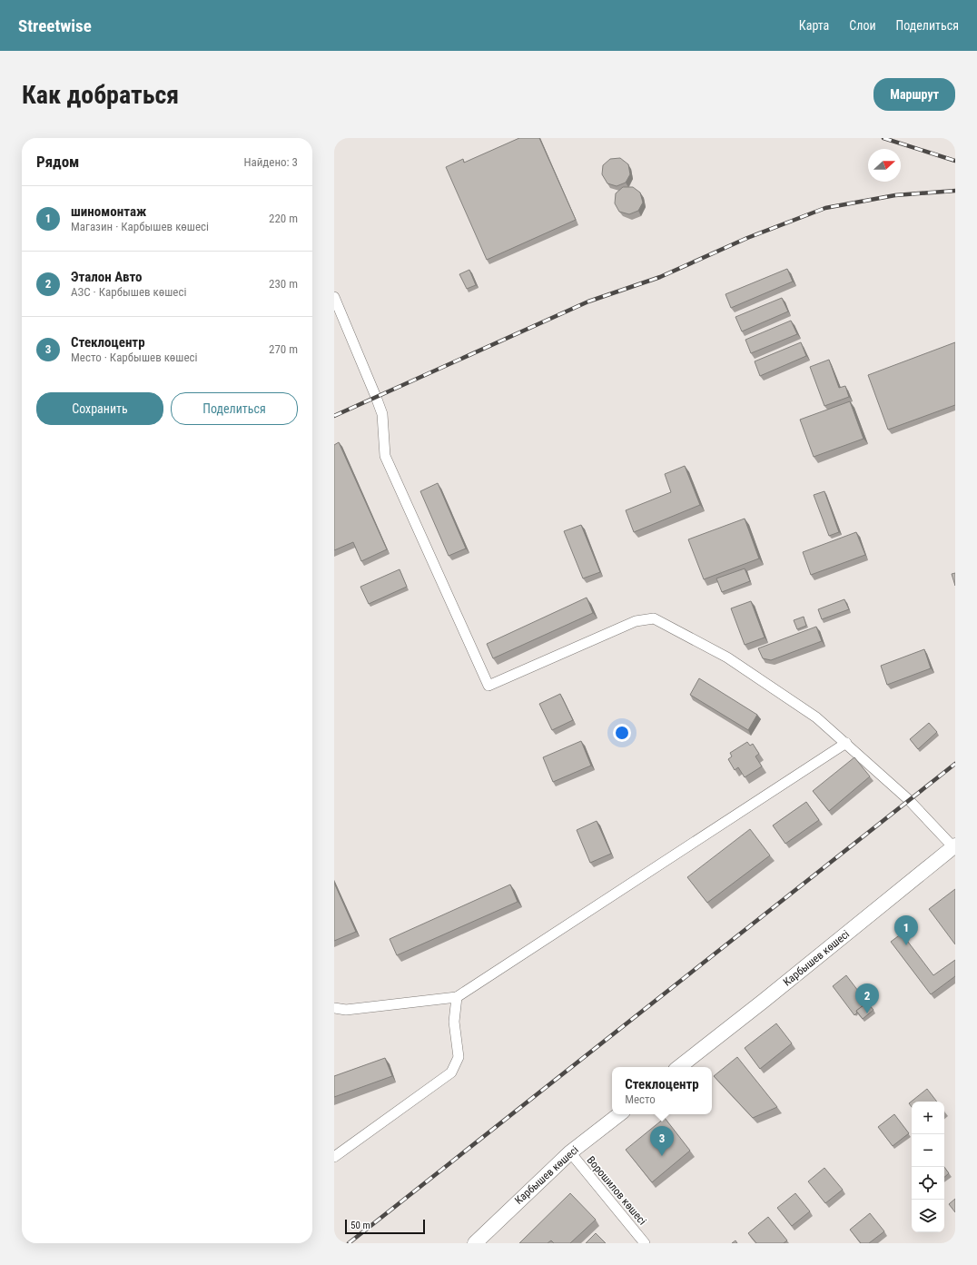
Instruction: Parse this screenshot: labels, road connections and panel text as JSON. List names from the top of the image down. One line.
{"streets":{"main road":["Карбышев көшесі"],"street":["Ворошилов көшесі"]},"crossings":[["Карбышев көшесі","Ворошилов көшесі"]],"scale_bar":"50 m","north":"right","page":{"header":"Streetwise","nav":["Карта","Слои","Поделиться"],"buttons":["Маршрут",["Сохранить","Поделиться"]],"title":"Как добраться","heading":["Рядом","Найдено: 3"],"list":[{"mark":"1","name":"шиномонтаж","note":"Магазин · Карбышев көшесі","value":"220 m"},{"mark":"2","name":"Эталон Авто","note":"АЗС · Карбышев көшесі","value":"230 m"},{"mark":"3","name":"Стеклоцентр","note":"Место · Карбышев көшесі","value":"270 m"}],"pins":["1","2","3"],"popup":["Стеклоцентр","Место"],"map_buttons":["+","−"],"scale":"50 m"}}
